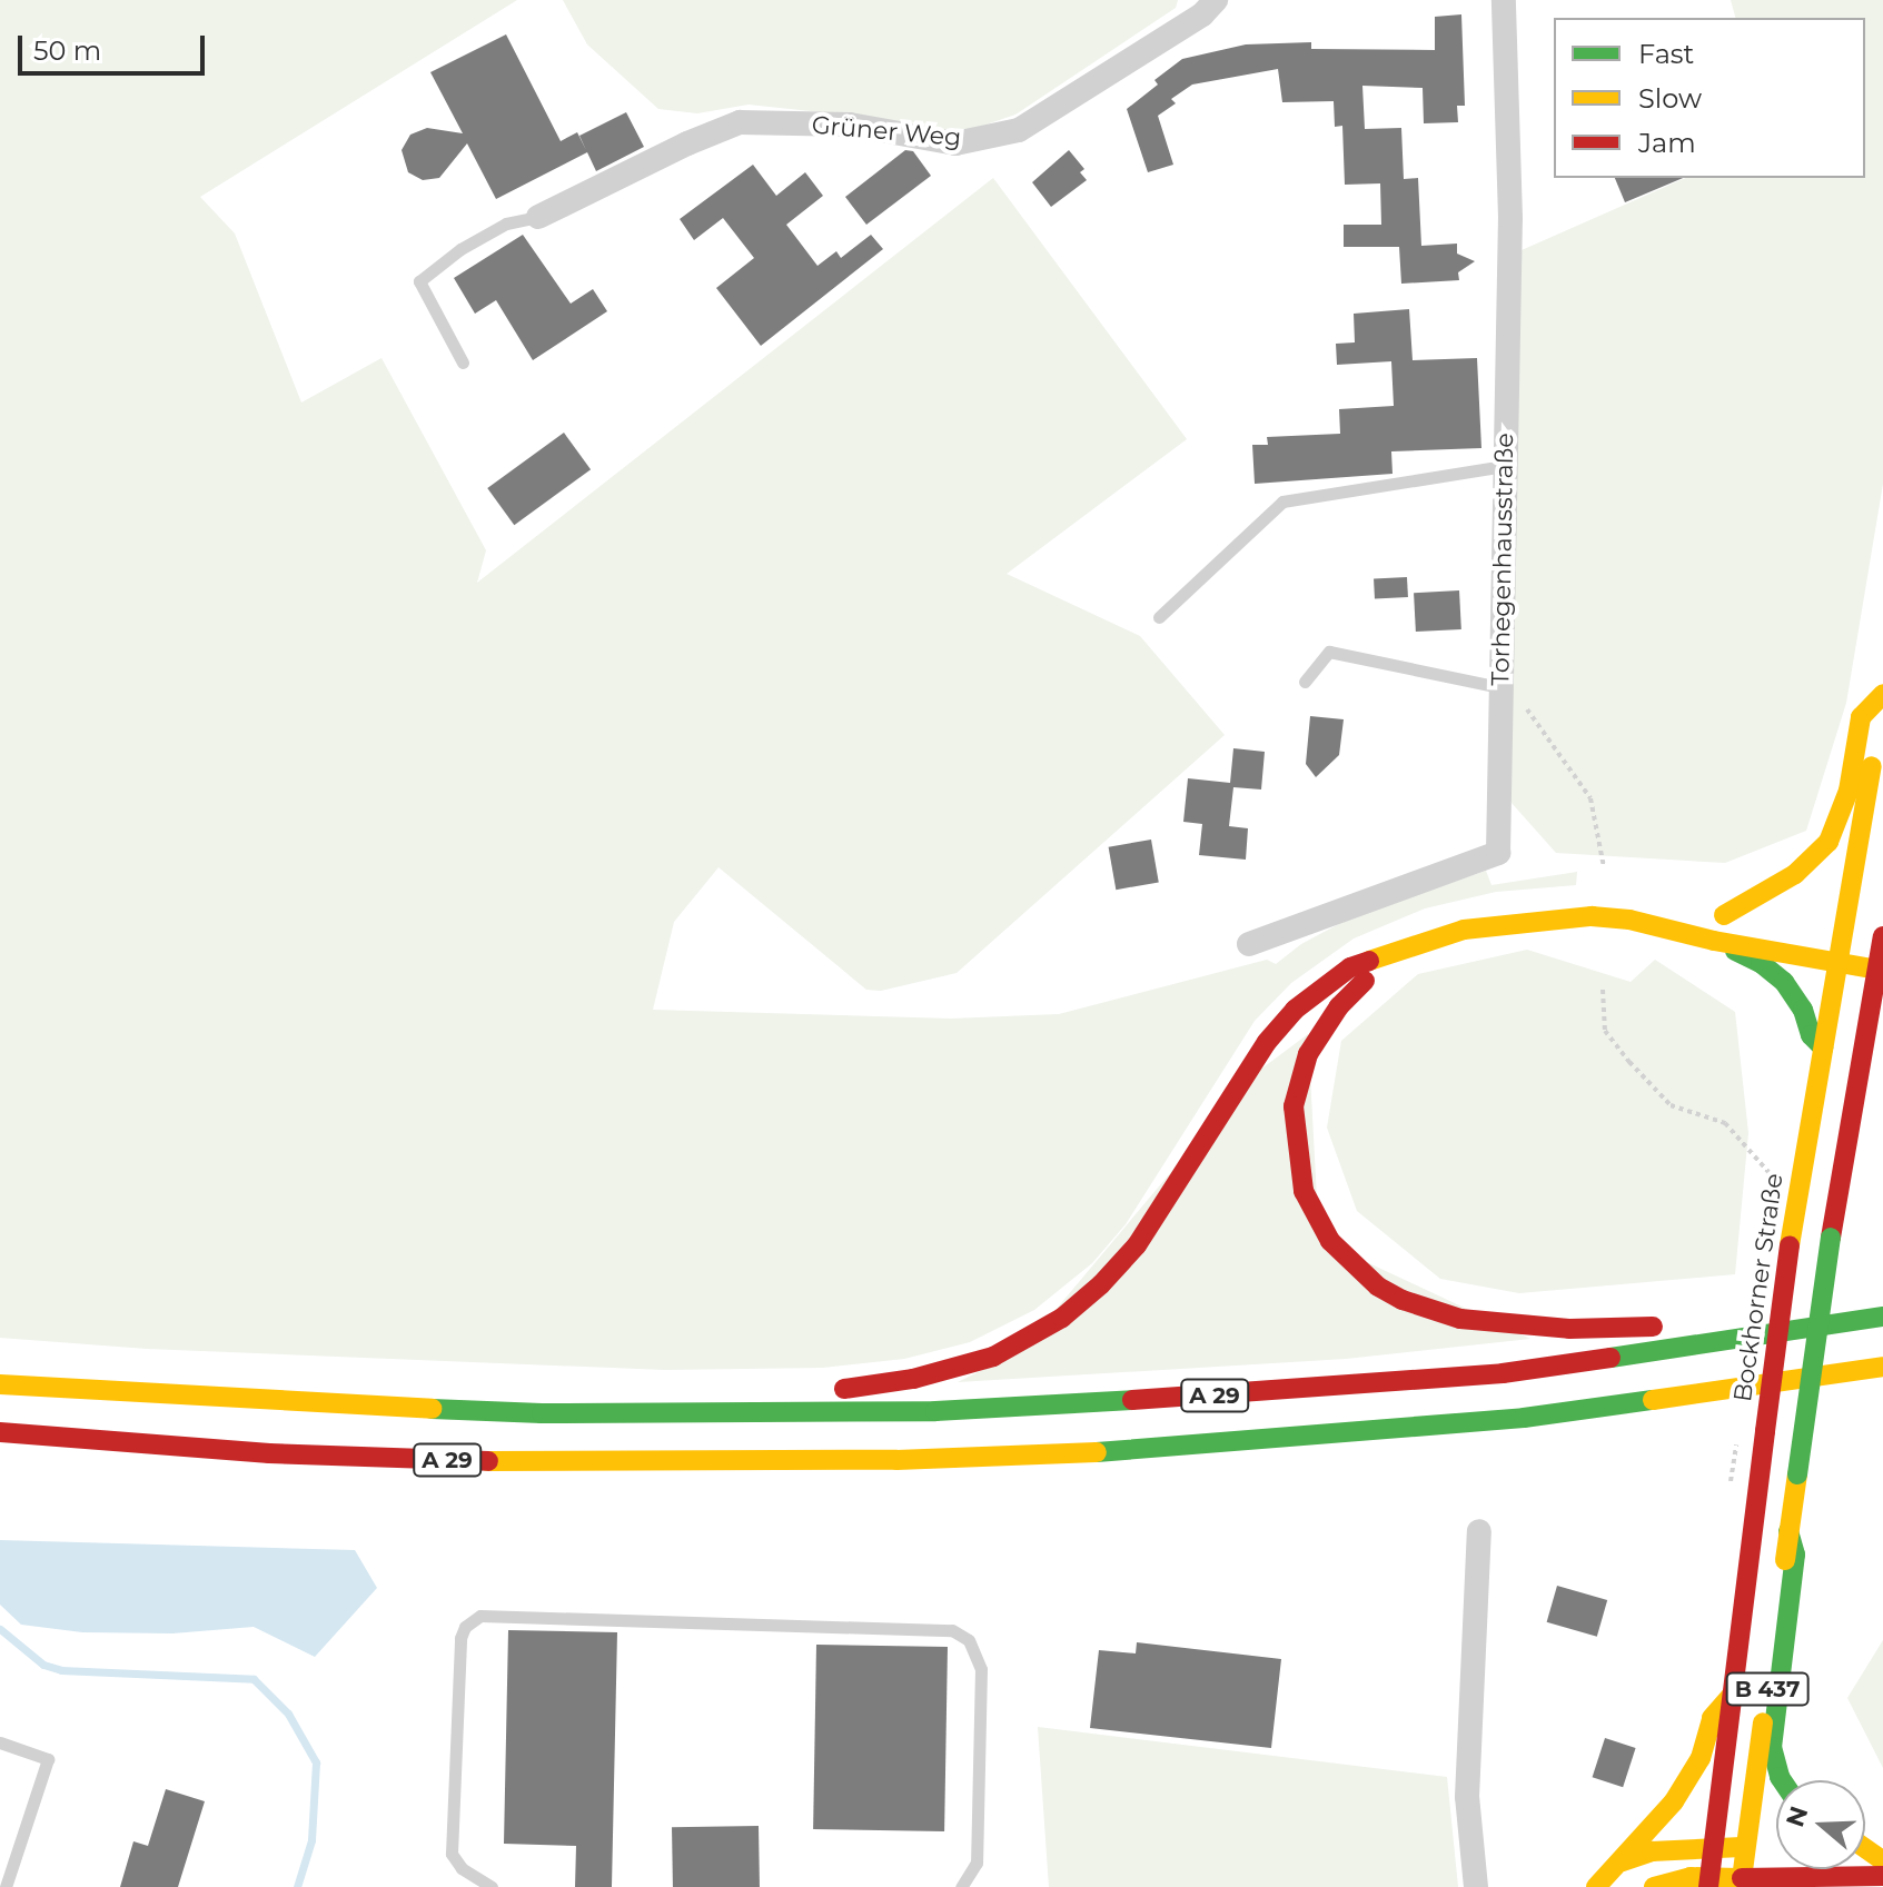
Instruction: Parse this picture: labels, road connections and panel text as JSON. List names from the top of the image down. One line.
{"streets":{"main road":["Bockhorner Straße","A 29","B 437"],"street":["Grüner Weg","Torhegenhausstraße"]},"legend":["Fast","Slow","Jam"],"scale_bar":"50 m","north":"left"}
